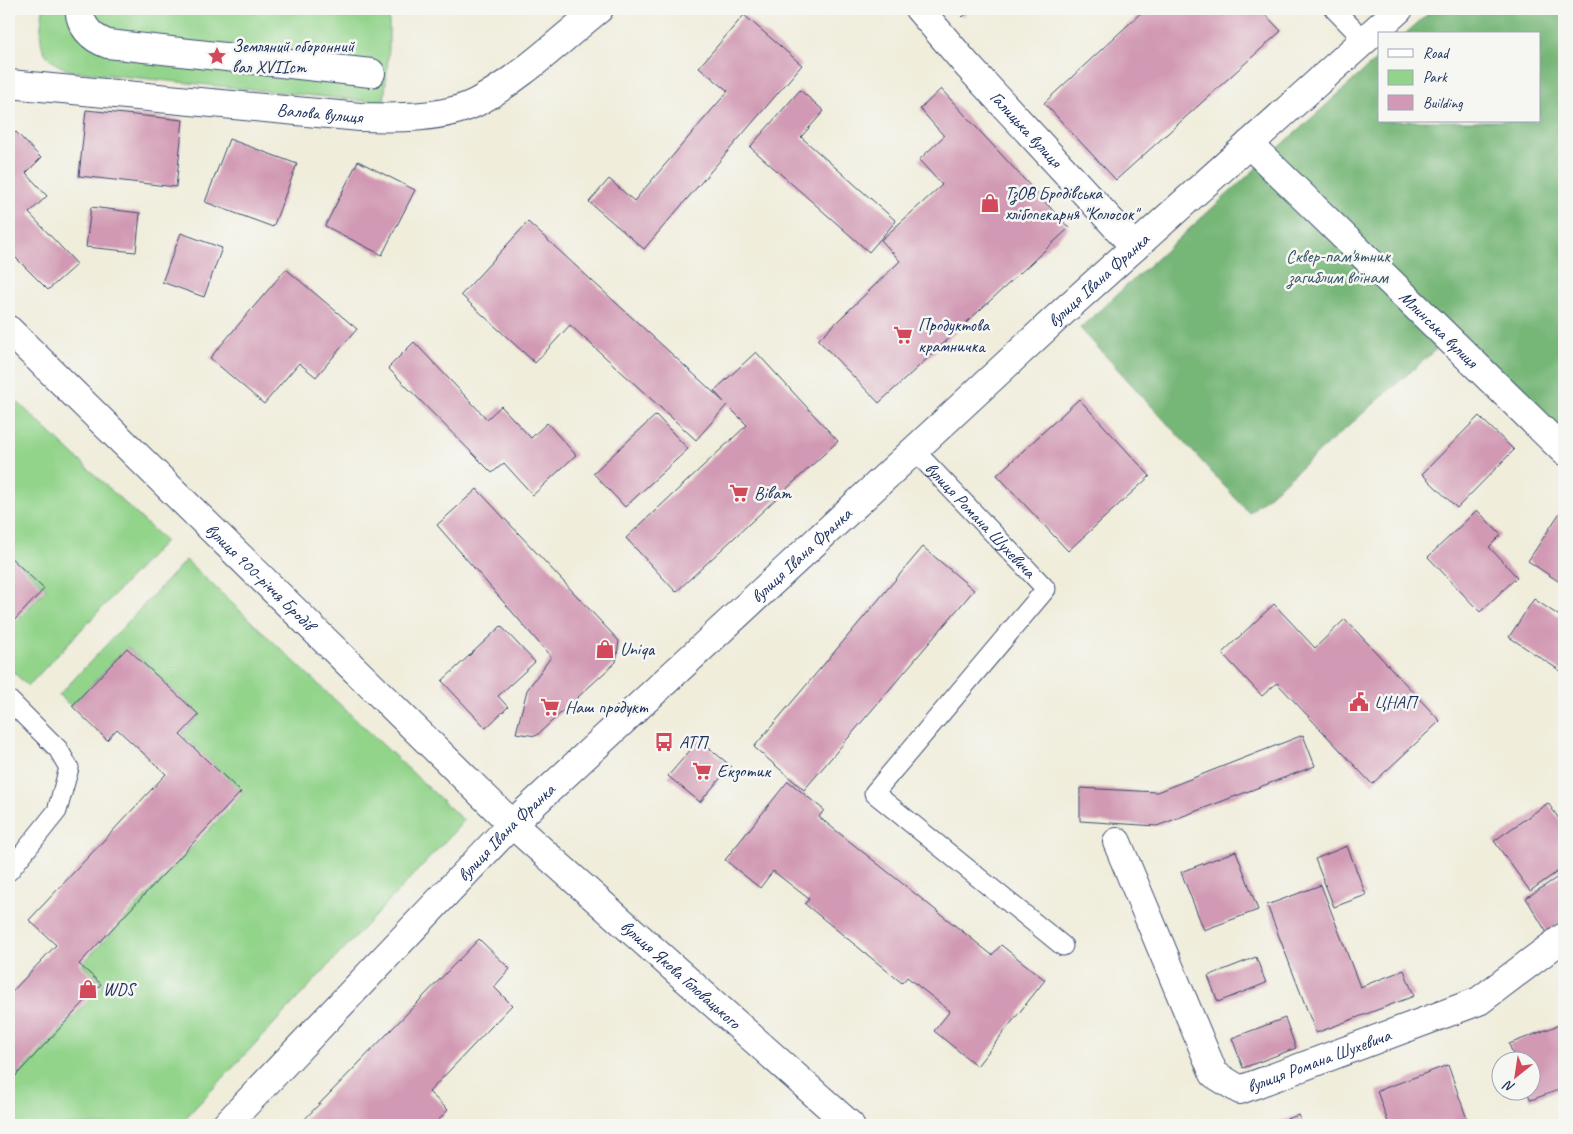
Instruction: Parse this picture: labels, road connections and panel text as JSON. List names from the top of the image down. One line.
{"streets":{"street":["Валова вулиця","Галицька вулиця","вулиця Івана Франка","Млинська вулиця","вулиця Романа Шухевича","вулиця 900-річчя Бродів","вулиця Якова Головацького"]},"crossings":[["Галицька вулиця","вулиця Івана Франка"],["вулиця Івана Франка","Млинська вулиця"],["вулиця Івана Франка","вулиця Романа Шухевича"],["вулиця Івана Франка","вулиця 900-річчя Бродів"],["вулиця Івана Франка","вулиця Якова Головацького"],["вулиця 900-річчя Бродів","вулиця Якова Головацького"]],"parks":["Сквер-пам'ятник загиблим воїнам"],"places":{"place":["Земляний оборонний вал XVIIст"],"shop":["ТзОВ Бродівська хлібопекарня \"Колосок\"","Uniqa","WDS"],"supermarket":["Продуктова крамничка","Віват","Наш продукт","Екзотик"],"public building":["ЦНАП"],"bus stop":["АТП"]},"legend":["Road","Park","Building"],"north":"bottom left"}
